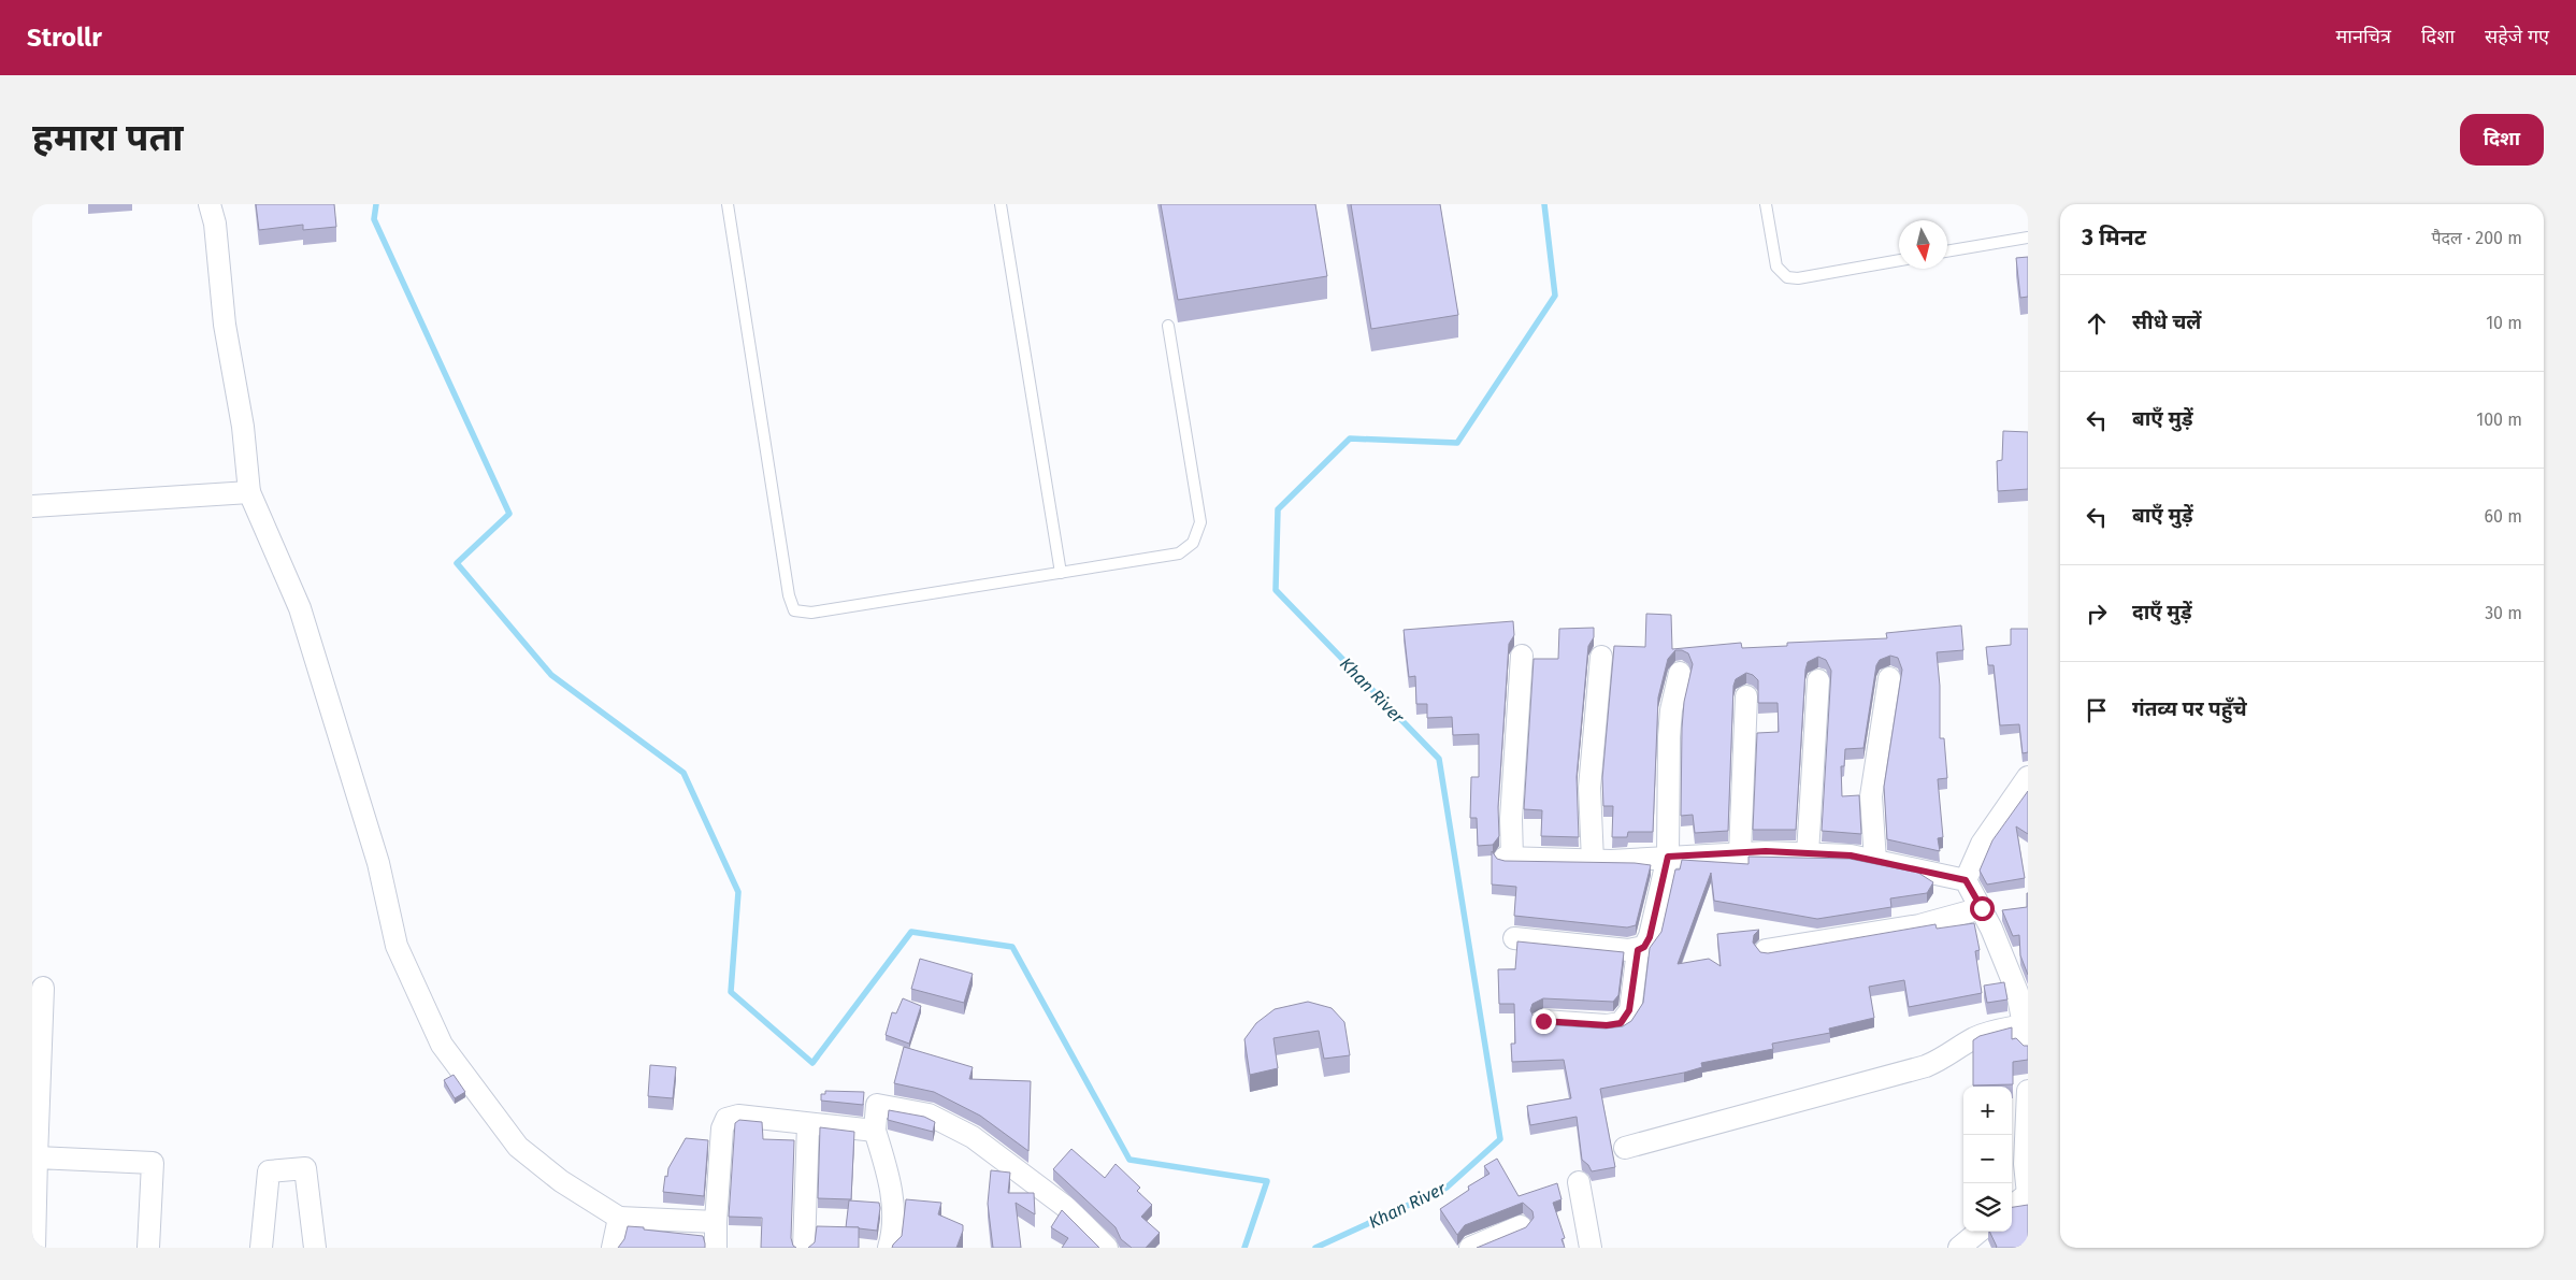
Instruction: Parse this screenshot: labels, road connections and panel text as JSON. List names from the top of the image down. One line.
{"water":["Khan River"],"north":"bottom","page":{"header":"Strollr","nav":["मानचित्र","दिशा","सहेजे गए"],"buttons":"दिशा","title":"हमारा पता","heading":["3 मिनट","पैदल · 200 m"],"list":[["सीधे चलें","10 m"],["बाएँ मुड़ें","100 m"],["बाएँ मुड़ें","60 m"],["दाएँ मुड़ें","30 m"],"गंतव्य पर पहुँचे"],"map_buttons":["+","−"]}}
